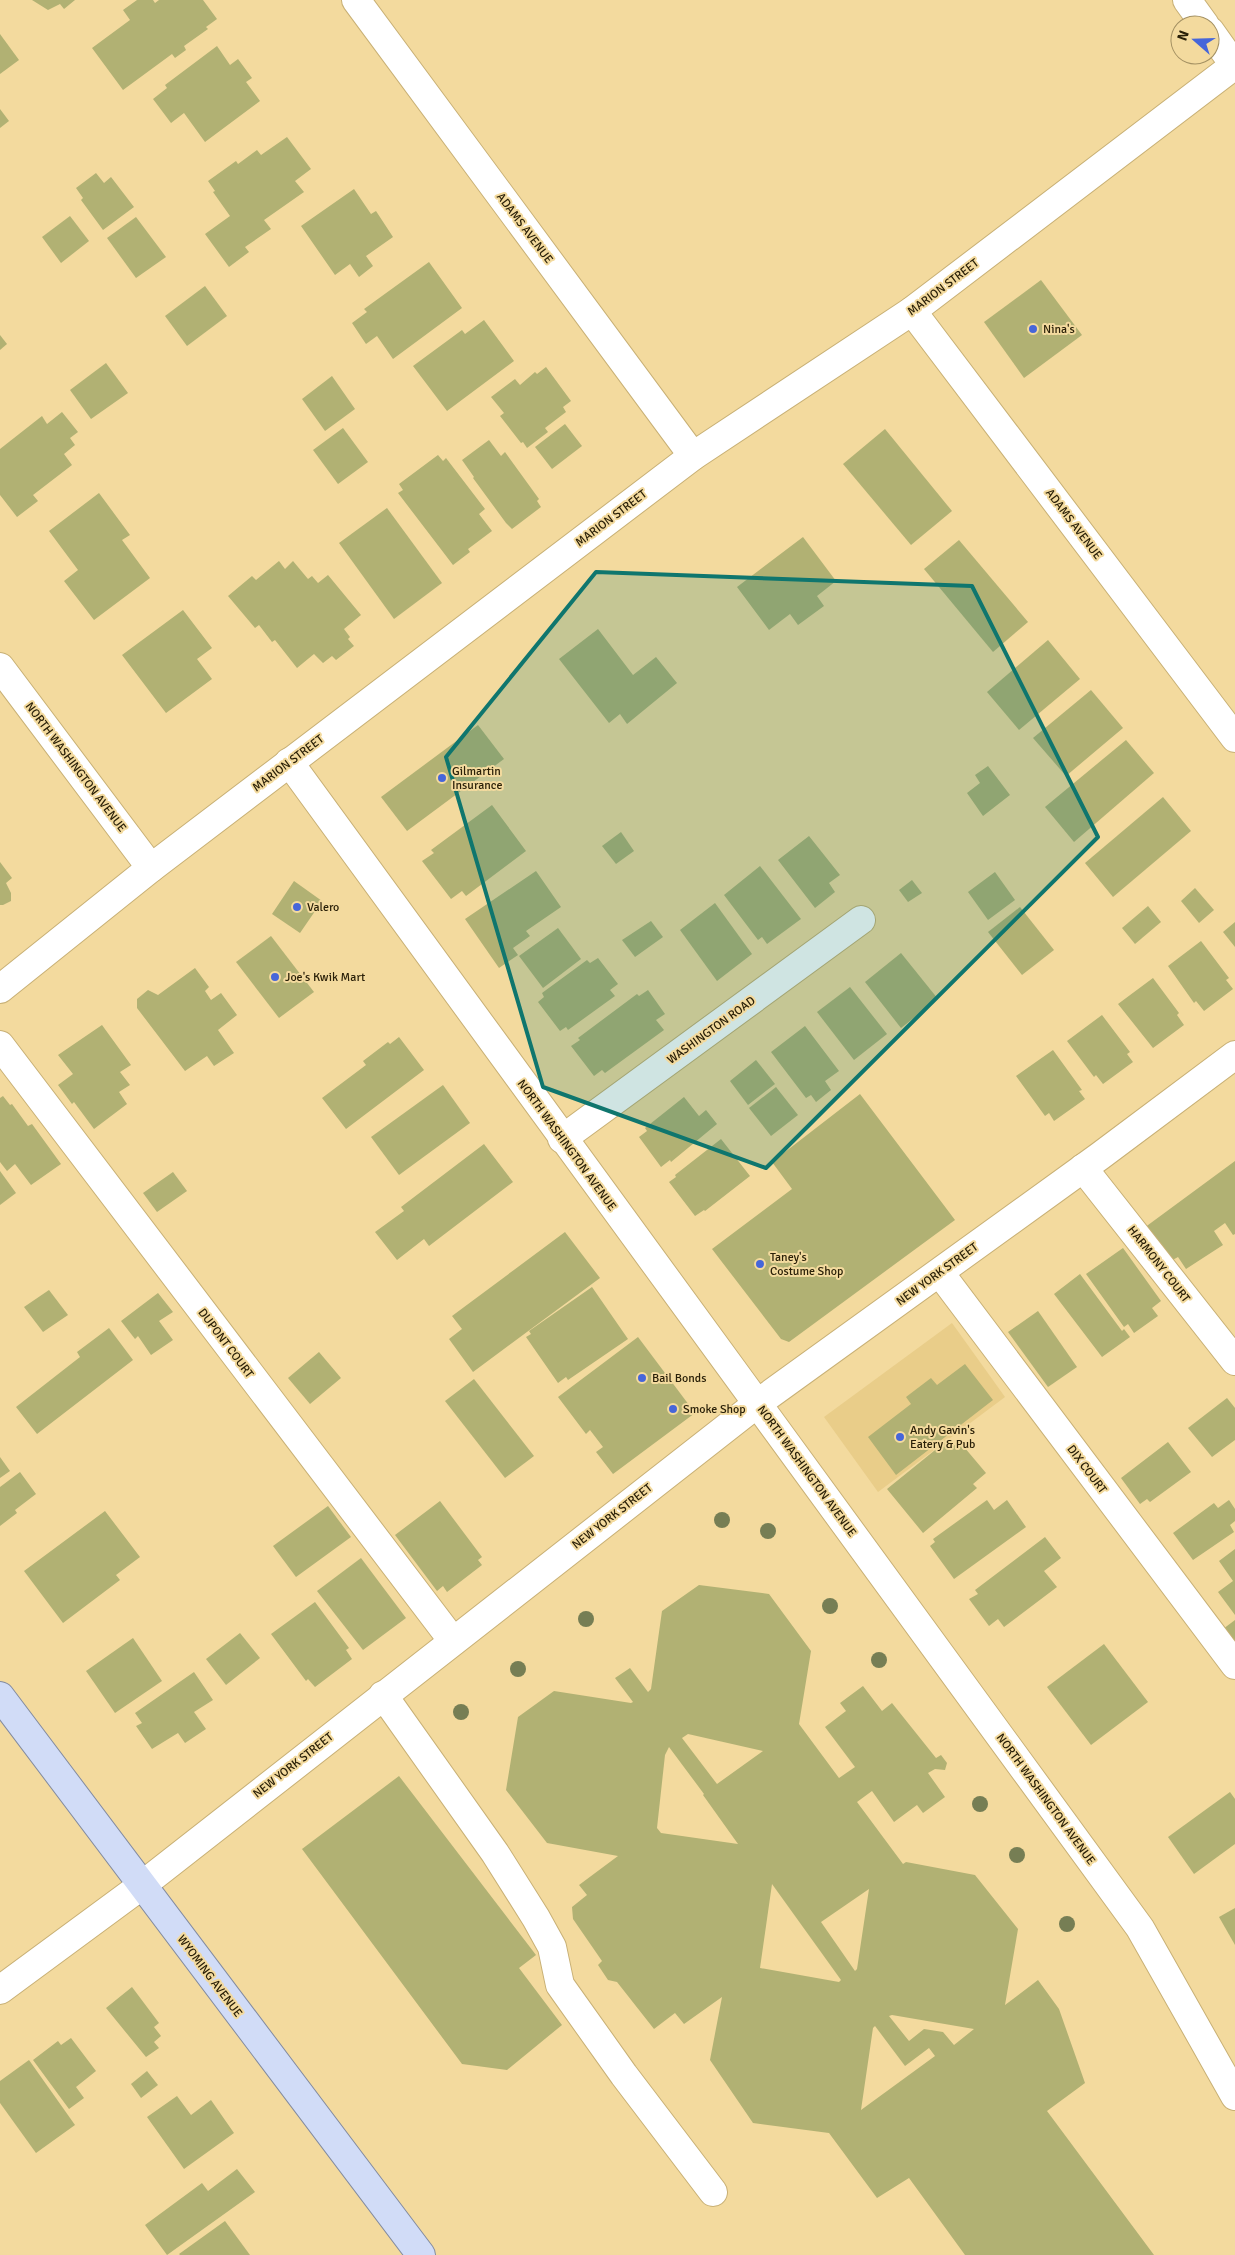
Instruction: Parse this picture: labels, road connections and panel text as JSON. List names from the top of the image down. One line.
{"streets":{"main road":["WYOMING AVENUE"],"street":["ADAMS AVENUE","MARION STREET","NORTH WASHINGTON AVENUE","WASHINGTON ROAD","HARMONY COURT","NEW YORK STREET","DUPONT COURT","DIX COURT"]},"crossings":[["ADAMS AVENUE","MARION STREET"],["MARION STREET","NORTH WASHINGTON AVENUE"],["NORTH WASHINGTON AVENUE","WASHINGTON ROAD"],["NORTH WASHINGTON AVENUE","NEW YORK STREET"],["HARMONY COURT","NEW YORK STREET"],["NEW YORK STREET","DUPONT COURT"],["NEW YORK STREET","DIX COURT"],["NEW YORK STREET","WYOMING AVENUE"]],"places":["Nina's","Gilmartin Insurance","Valero","Joe's Kwik Mart","Taney's Costume Shop","Bail Bonds","Smoke Shop","Andy Gavin's Eatery & Pub"],"north":"left"}
